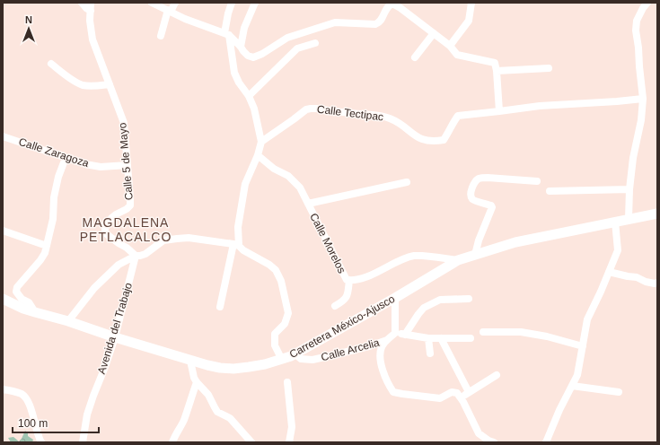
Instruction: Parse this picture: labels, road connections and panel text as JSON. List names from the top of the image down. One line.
{"streets":{"main road":["Carretera México-Ajusco"],"street":["Calle Tectipac","Calle Zaragoza","Calle 5 de Mayo","Calle Morelos","Avenida del Trabajo","Calle Arcelia"]},"crossings":[["Calle Zaragoza","Calle 5 de Mayo"],["Calle 5 de Mayo","Avenida del Trabajo"],["Calle Morelos","Carretera México-Ajusco"],["Carretera México-Ajusco","Avenida del Trabajo"],["Carretera México-Ajusco","Calle Arcelia"]],"districts":["MAGDALENA PETLACALCO"],"scale_bar":"100 m","north":"top"}
